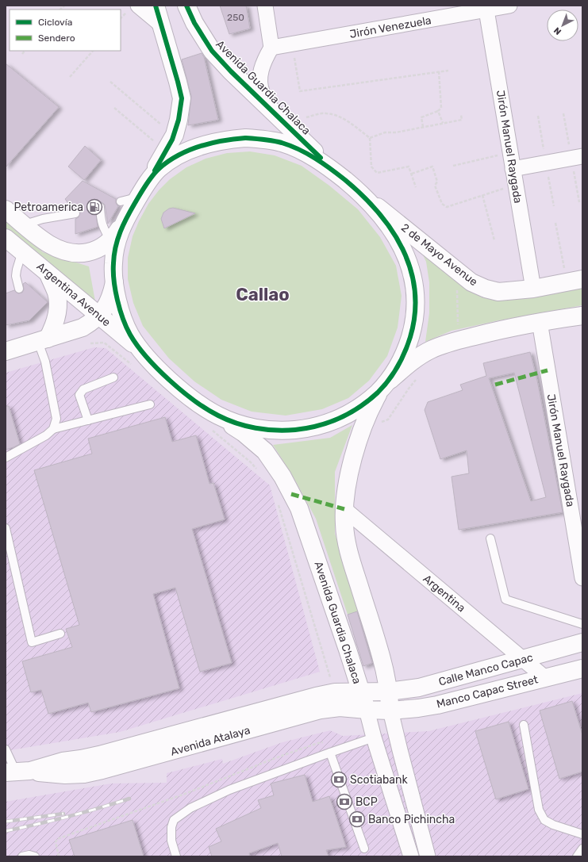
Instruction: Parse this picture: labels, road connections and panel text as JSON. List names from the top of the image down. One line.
{"streets":{"main road":["Avenida Guardia Chalaca","2 de Mayo Avenue","Argentina Avenue","Calle Manco Capac","Manco Capac Street","Avenida Atalaya"],"street":["Jirón Venezuela","Jirón Manuel Raygada","Argentina"]},"crossings":[["Jirón Venezuela","Jirón Manuel Raygada"],["Avenida Guardia Chalaca","Avenida Atalaya"],["Jirón Manuel Raygada","2 de Mayo Avenue"],["Argentina","Calle Manco Capac"],["Argentina","Manco Capac Street"],["Calle Manco Capac","Avenida Atalaya"],["Manco Capac Street","Avenida Atalaya"]],"districts":["Callao"],"places":{"fuel station":["Petroamerica"],"bank":["Scotiabank","BCP","Banco Pichincha"]},"house_numbers":["250"],"legend":["Ciclovía","Sendero"],"north":"bottom left"}
